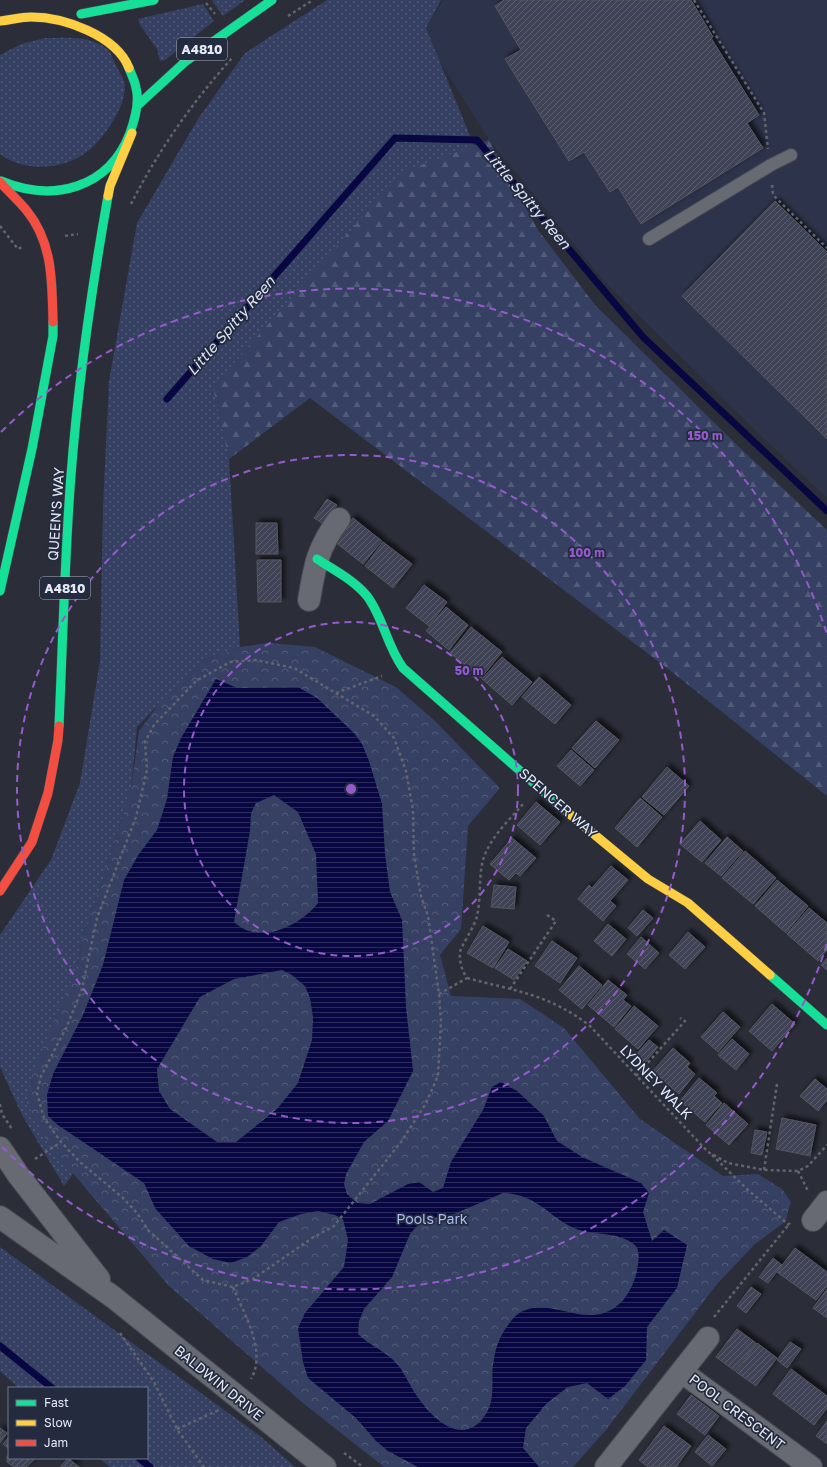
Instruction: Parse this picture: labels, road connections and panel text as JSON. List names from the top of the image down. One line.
{"streets":{"main road":["A4810","QUEEN'S WAY","SPENCER WAY"],"street":["BALDWIN DRIVE","POOL CRESCENT"],"path":["LYDNEY WALK"]},"water":["Little Spitty Reen"],"parks":["Pools Park"],"legend":["Fast","Slow","Jam"],"rings":["150 m","100 m","50 m"]}
